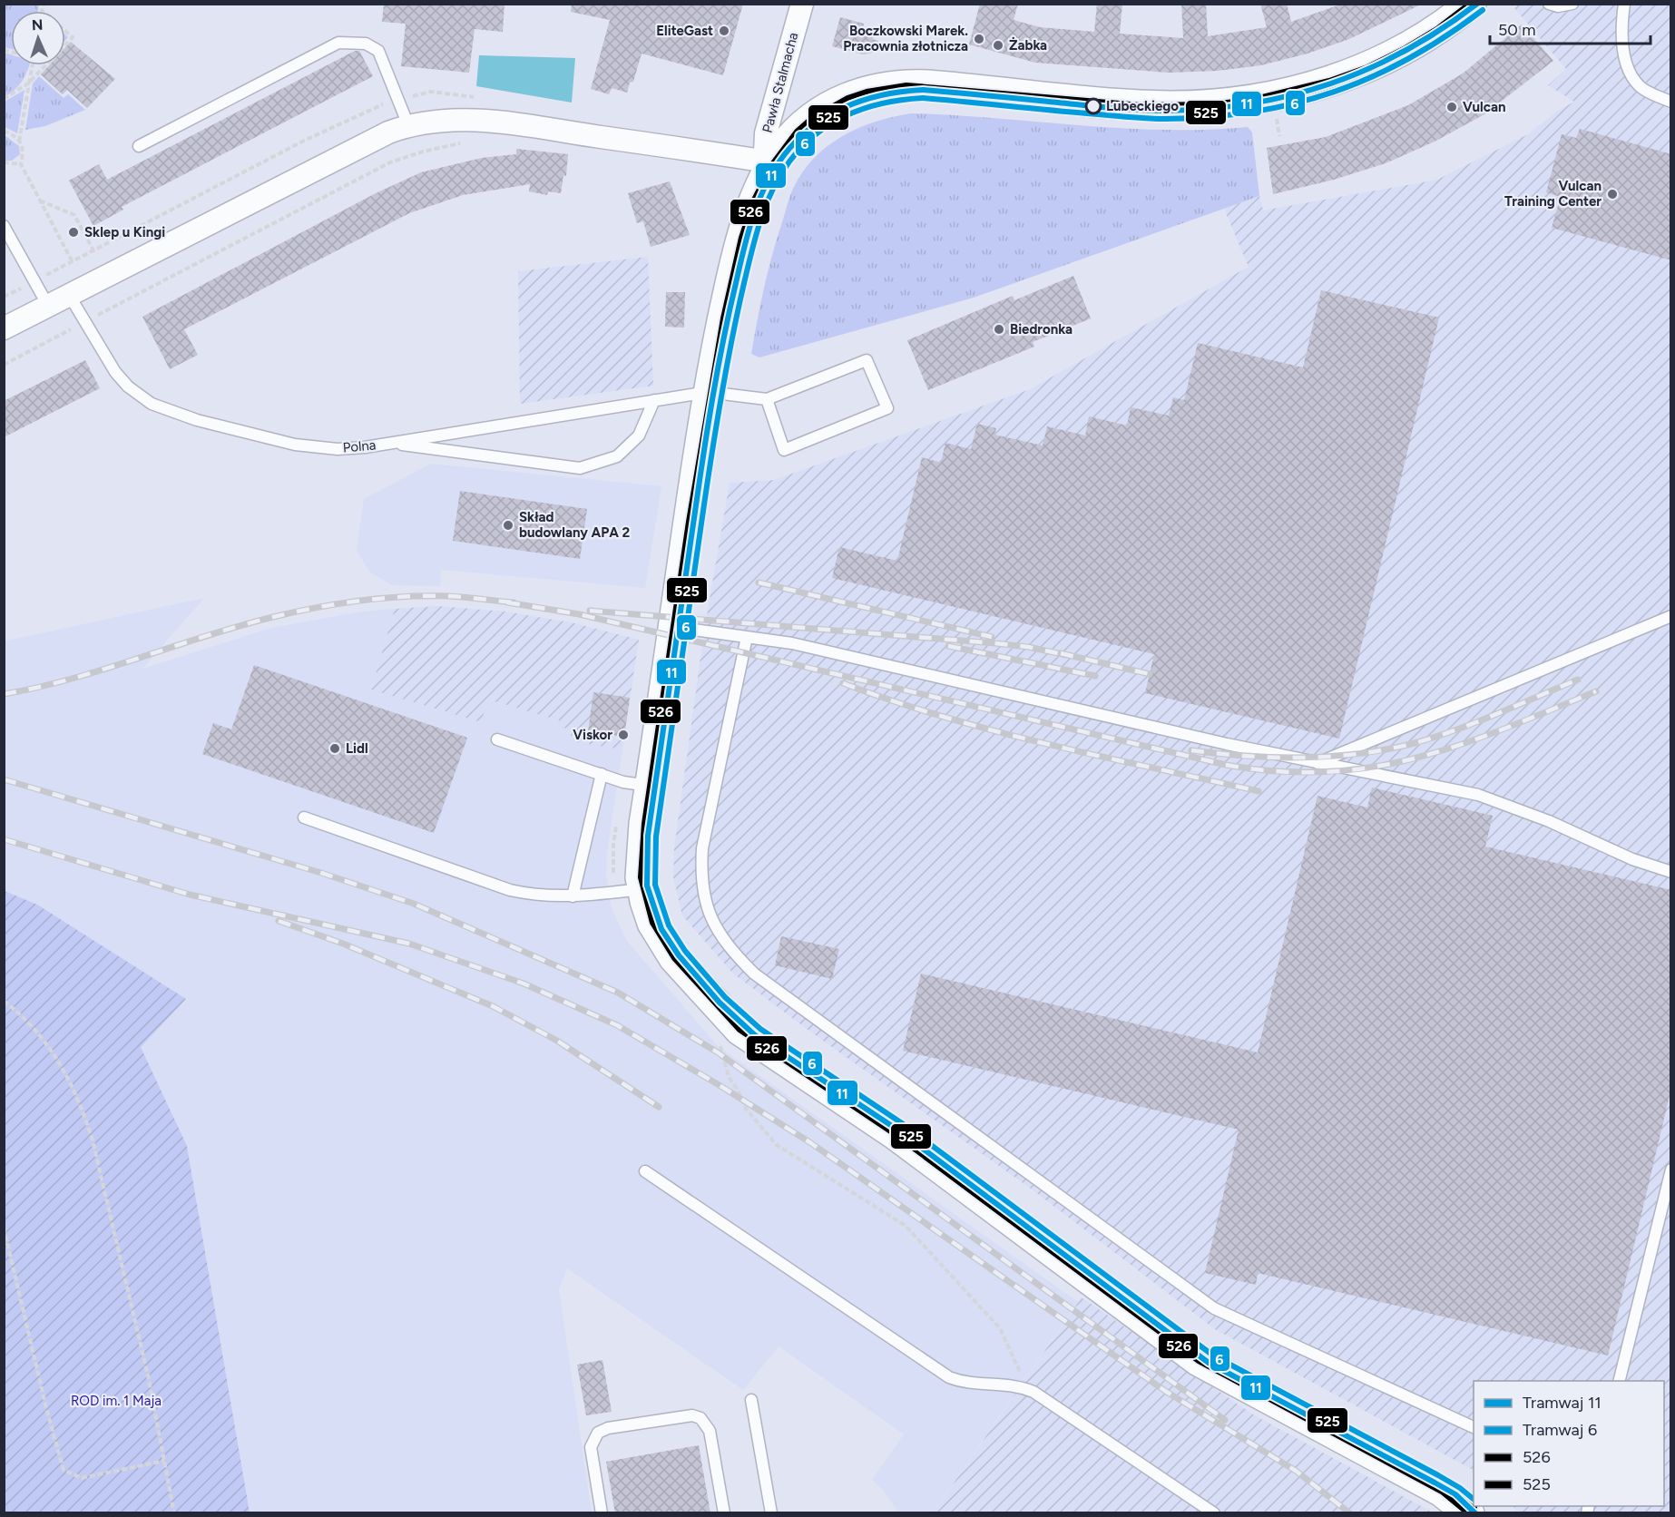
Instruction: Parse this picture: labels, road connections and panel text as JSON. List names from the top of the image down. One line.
{"streets":{"street":["Pawła Stalmacha"],"lane":["Polna"]},"parks":["ROD im. 1 Maja"],"places":["EliteGast","Boczkowski Marek. Pracownia złotnicza","Żabka","Lubeckiego","Vulcan","Vulcan Training Center","Sklep u Kingi","Biedronka","Skład budowlany APA 2","Viskor","Lidl"],"lines":["tram line 11","transit line 526","tram line 6","transit line 525"],"legend":["Tramwaj 11","Tramwaj 6","526","525"],"scale_bar":"50 m","north":"top"}
